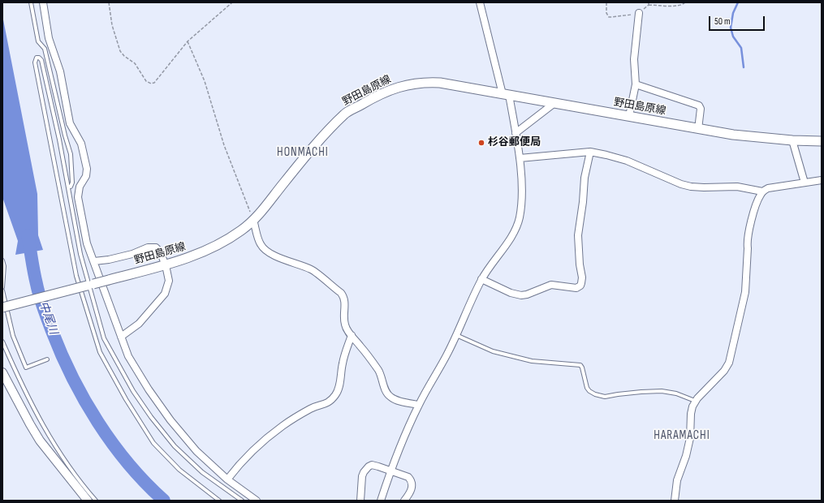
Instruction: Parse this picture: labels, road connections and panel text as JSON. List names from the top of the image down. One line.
{"streets":{"main road":["野田島原線"]},"districts":["HONMACHI","HARAMACHI"],"water":["中尾川"],"places":["杉谷郵便局"],"scale_bar":"50 m"}
